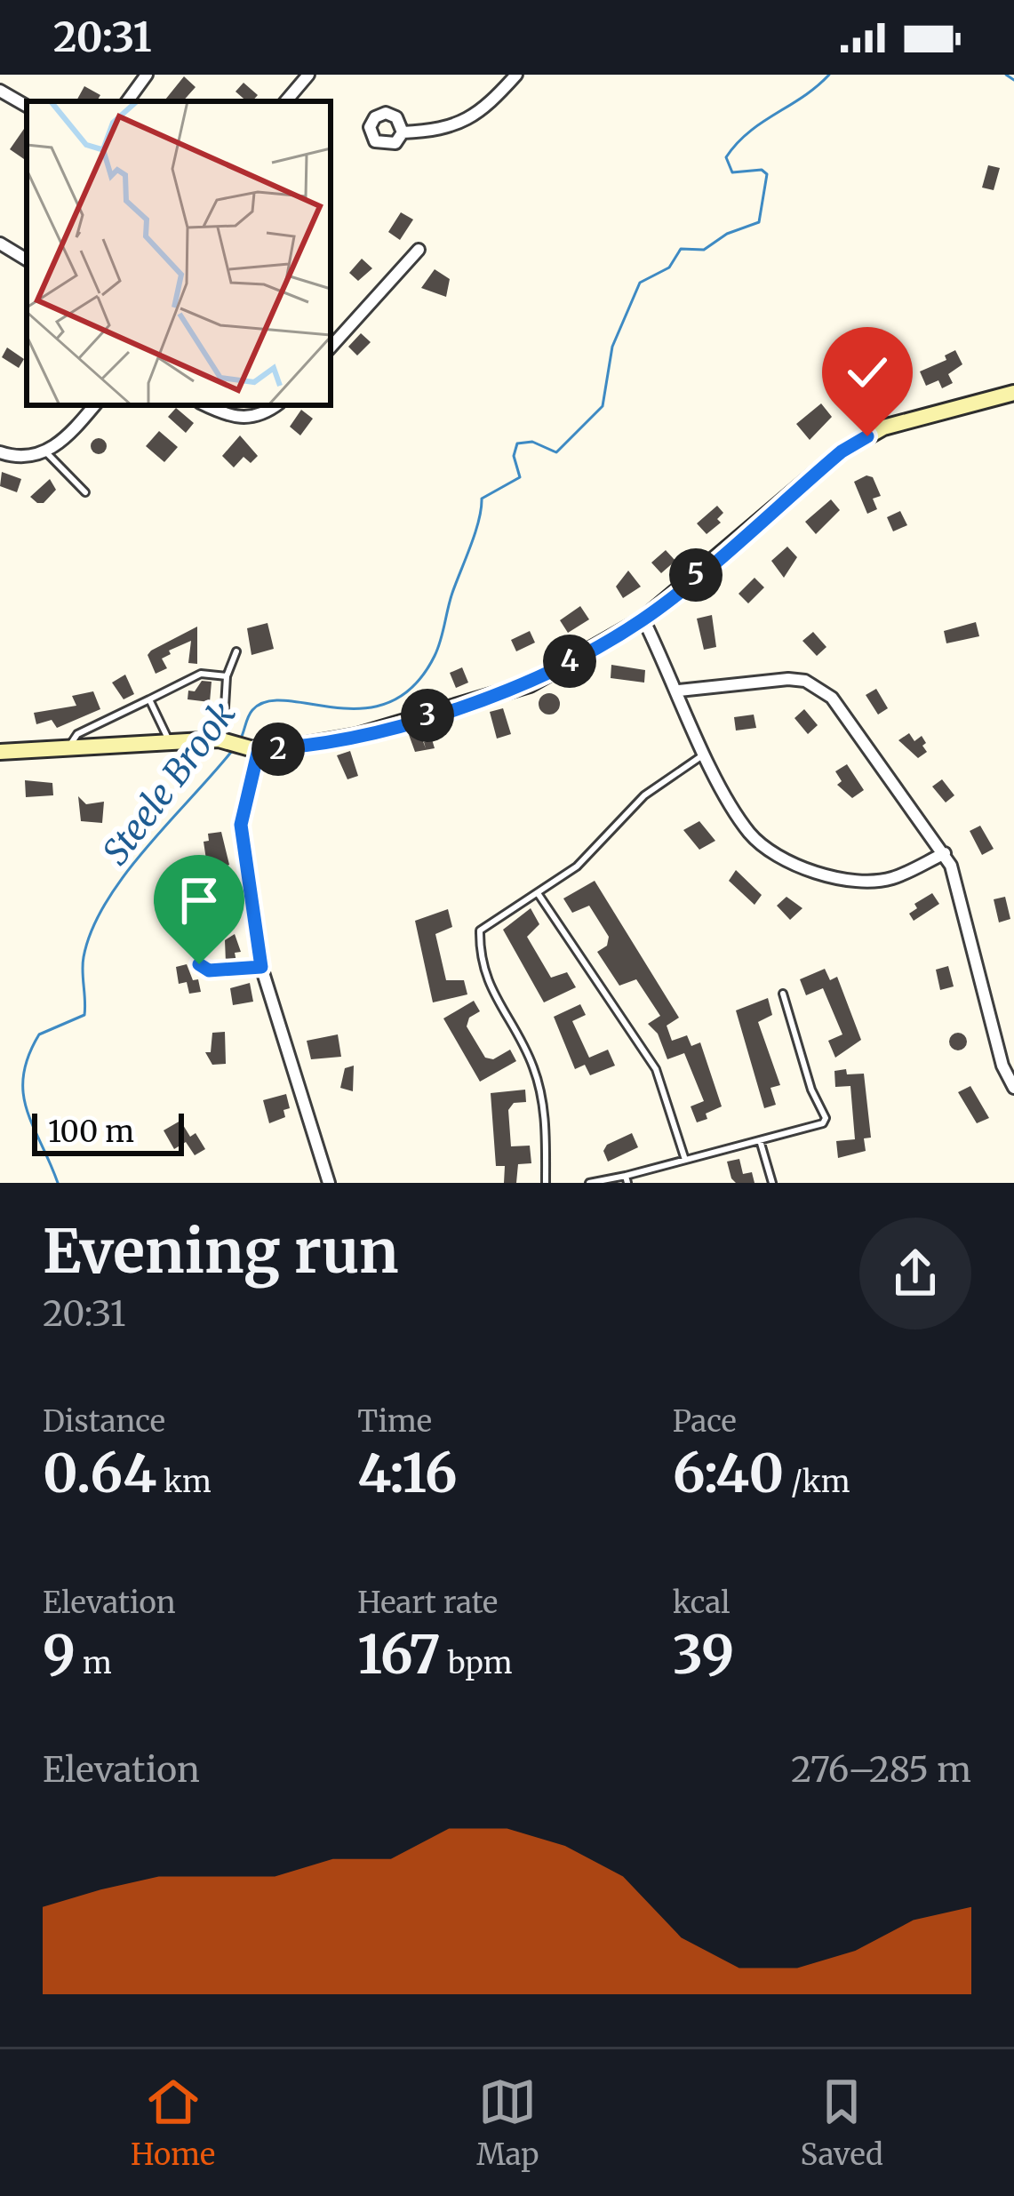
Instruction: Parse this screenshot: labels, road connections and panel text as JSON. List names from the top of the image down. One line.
{"water":["Steele Brook"],"scale_bar":"100 m","page":{"status":"20:31","pins":["5","4","3","2"],"scale":"100 m","heading":["Evening run","20:31"],"stats":[["Distance","0.64 km"],["Time","4:16"],["Pace","6:40 /km"],["Elevation","9 m"],["Heart rate","167 bpm"],["kcal","39"]],"chart":["Elevation","276–285 m"],"tabs":["Home","Map","Saved"]}}
